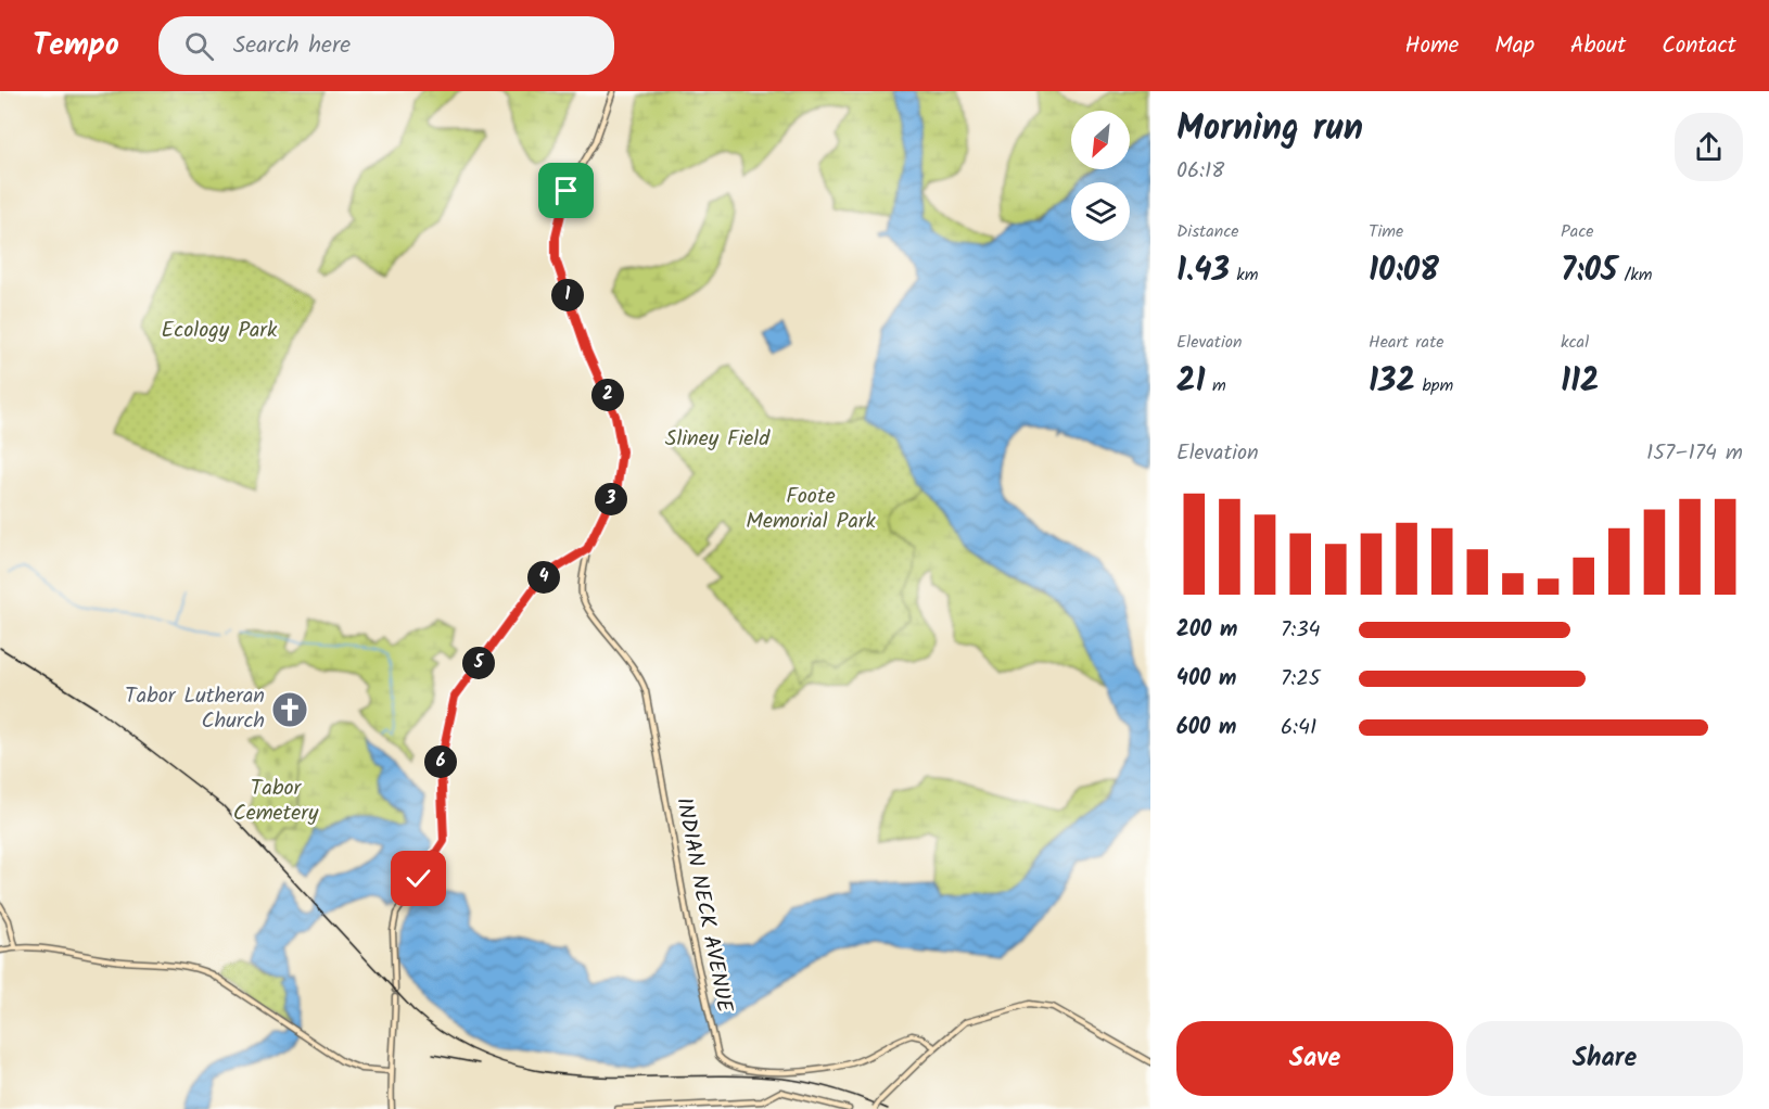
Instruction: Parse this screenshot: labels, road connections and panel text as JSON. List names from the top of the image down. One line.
{"streets":{"street":["INDIAN NECK AVENUE"]},"parks":["Ecology Park","Sliney Field","Foote Memorial Park","Tabor Cemetery"],"places":{"church":["Tabor Lutheran Church"]},"north":"bottom left","page":{"header":"Tempo","search":"Search here","nav":["Home","Map","About","Contact"],"heading":["Morning run","06:18"],"stats":[["Distance","1.43 km"],["Time","10:08"],["Pace","7:05 /km"],["Elevation","21 m"],["Heart rate","132 bpm"],["kcal","112"]],"pins":["1","2","3","4","5","6"],"chart":["Elevation","157–174 m"],"list":[{"name":"200 m","note":"7:34"},{"name":"400 m","note":"7:25"},{"name":"600 m","note":"6:41"}],"buttons":["Save","Share"]}}
